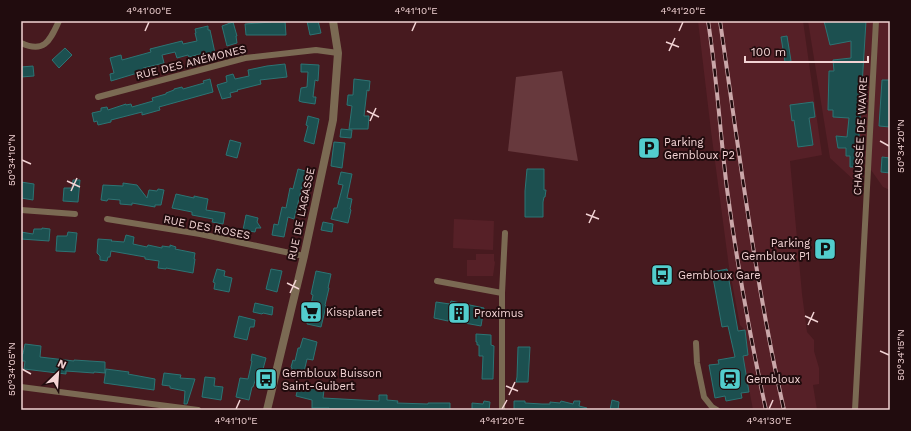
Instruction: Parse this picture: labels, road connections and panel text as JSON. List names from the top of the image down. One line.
{"streets":{"street":["RUE DES ANÉMONES","CHAUSSÉE DE WAVRE","RUE DE L'AGASSE","RUE DES ROSES"]},"crossings":[["RUE DES ANÉMONES","RUE DE L'AGASSE"],["RUE DE L'AGASSE","RUE DES ROSES"]],"places":{"parking":["Parking Gembloux P2","Parking Gembloux P1"],"bus stop":["Gembloux Gare","Gembloux Buisson Saint-Guibert"],"supermarket":["Kissplanet"],"building":["Proximus"],"station":["Gembloux"]},"scale_bar":"100 m","north":"top right","coordinates":["4°41'00\"E","4°41'10\"E","4°41'20\"E","50°34'20\"N","50°34'10\"N","50°34'15\"N","50°34'05\"N","4°41'30\"E"]}
